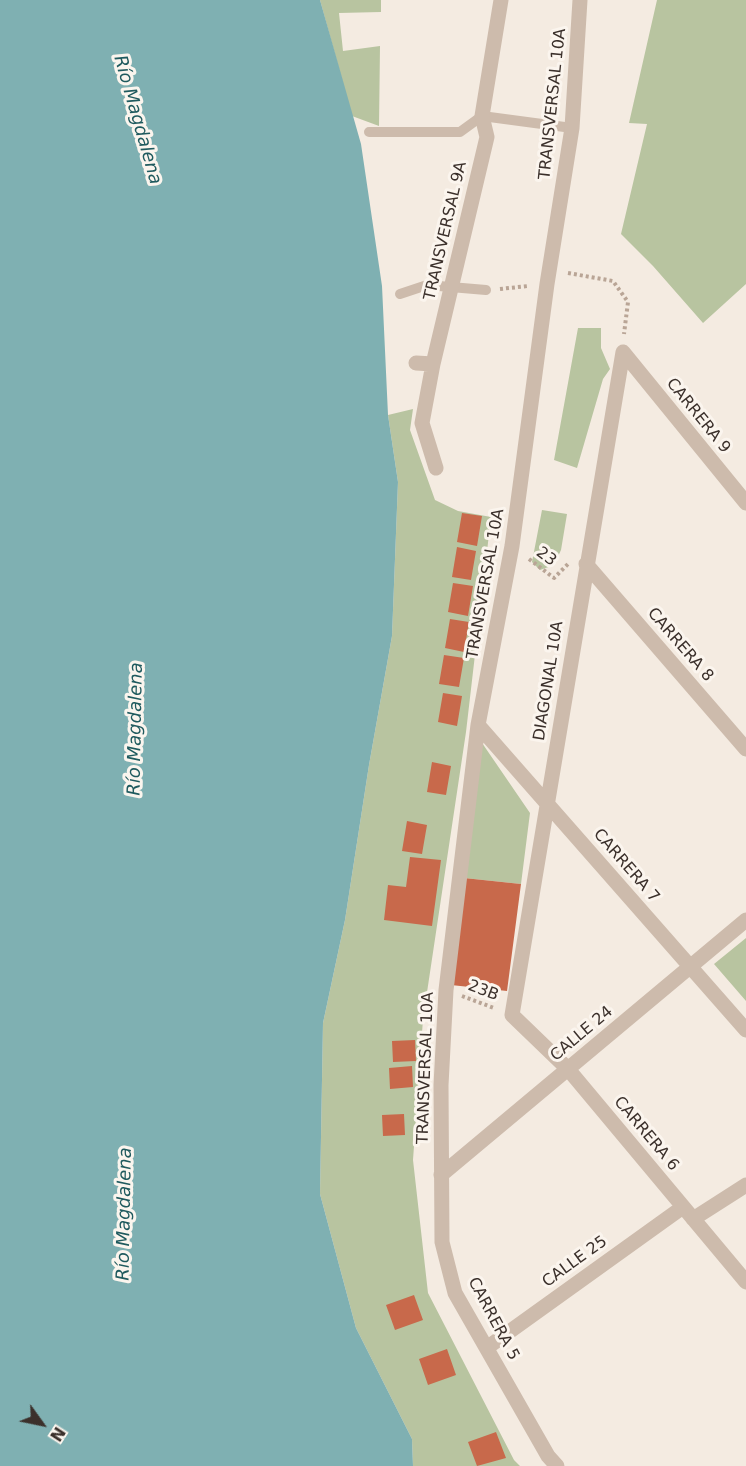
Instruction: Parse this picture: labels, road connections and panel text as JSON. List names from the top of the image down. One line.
{"streets":{"street":["TRANSVERSAL 10A","TRANSVERSAL 9A","CARRERA 9","CARRERA 8","DIAGONAL 10A","CARRERA 7","CALLE 24","CARRERA 6","CALLE 25","CARRERA 5"],"path":["23","23B"]},"crossings":[["TRANSVERSAL 10A","23"],["TRANSVERSAL 10A","CARRERA 7"],["TRANSVERSAL 10A","23B"],["TRANSVERSAL 10A","CALLE 24"],["TRANSVERSAL 10A","CARRERA 5"],["CARRERA 9","DIAGONAL 10A"],["23","DIAGONAL 10A"],["CARRERA 8","DIAGONAL 10A"],["DIAGONAL 10A","CARRERA 7"],["DIAGONAL 10A","23B"],["DIAGONAL 10A","CARRERA 6"],["CARRERA 7","CALLE 24"],["23B","CARRERA 6"],["CALLE 24","CARRERA 6"],["CALLE 24","CARRERA 5"],["CARRERA 6","CALLE 25"],["CALLE 25","CARRERA 5"]],"water":["Río Magdalena"],"north":"bottom right"}
